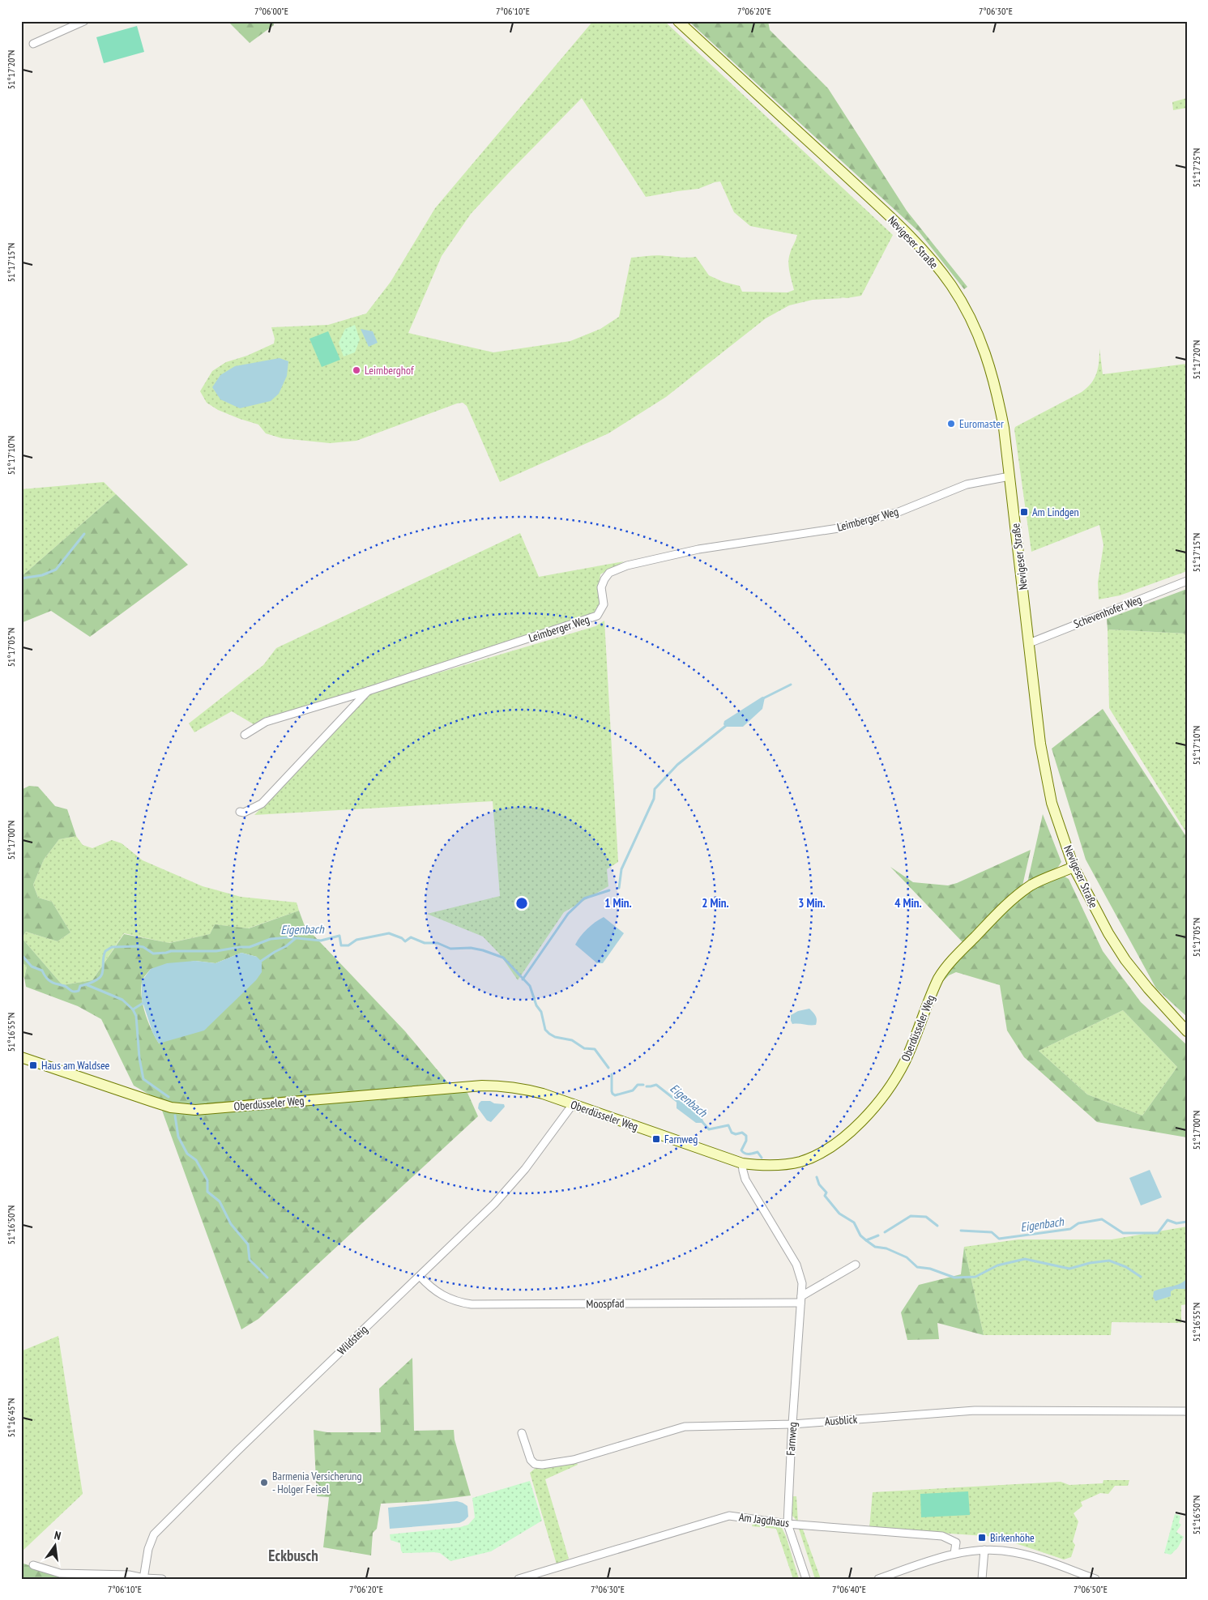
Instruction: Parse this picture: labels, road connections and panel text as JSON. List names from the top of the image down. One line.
{"streets":{"street":["Nevigeser Straße","Leimberger Weg","Schevenhofer Weg","Oberdüsseler Weg","Moospfad","Wildsteig","Ausblick","Farnweg","Am Jagdhaus"]},"crossings":[["Nevigeser Straße","Leimberger Weg"],["Nevigeser Straße","Schevenhofer Weg"],["Nevigeser Straße","Oberdüsseler Weg"],["Oberdüsseler Weg","Wildsteig"],["Oberdüsseler Weg","Farnweg"],["Moospfad","Wildsteig"],["Moospfad","Farnweg"],["Ausblick","Farnweg"],["Farnweg","Am Jagdhaus"]],"districts":["Eckbusch"],"water":["Eigenbach"],"places":{"other":["Leimberghof","Euromaster","Barmenia Versicherung - Holger Feisel"],"transit":["Am Lindgen","Haus am Waldsee","Farnweg","Birkenhöhe"]},"north":"top","coordinates":["7°06'00\"E","7°06'10\"E","7°06'20\"E","7°06'30\"E","51°17'20\"N","51°17'25\"N","51°17'15\"N","51°17'10\"N","51°17'05\"N","51°17'00\"N","51°16'55\"N","51°16'50\"N","51°16'45\"N","7°06'40\"E","7°06'50\"E"],"rings":["1 Min.","2 Min.","3 Min.","4 Min."]}
